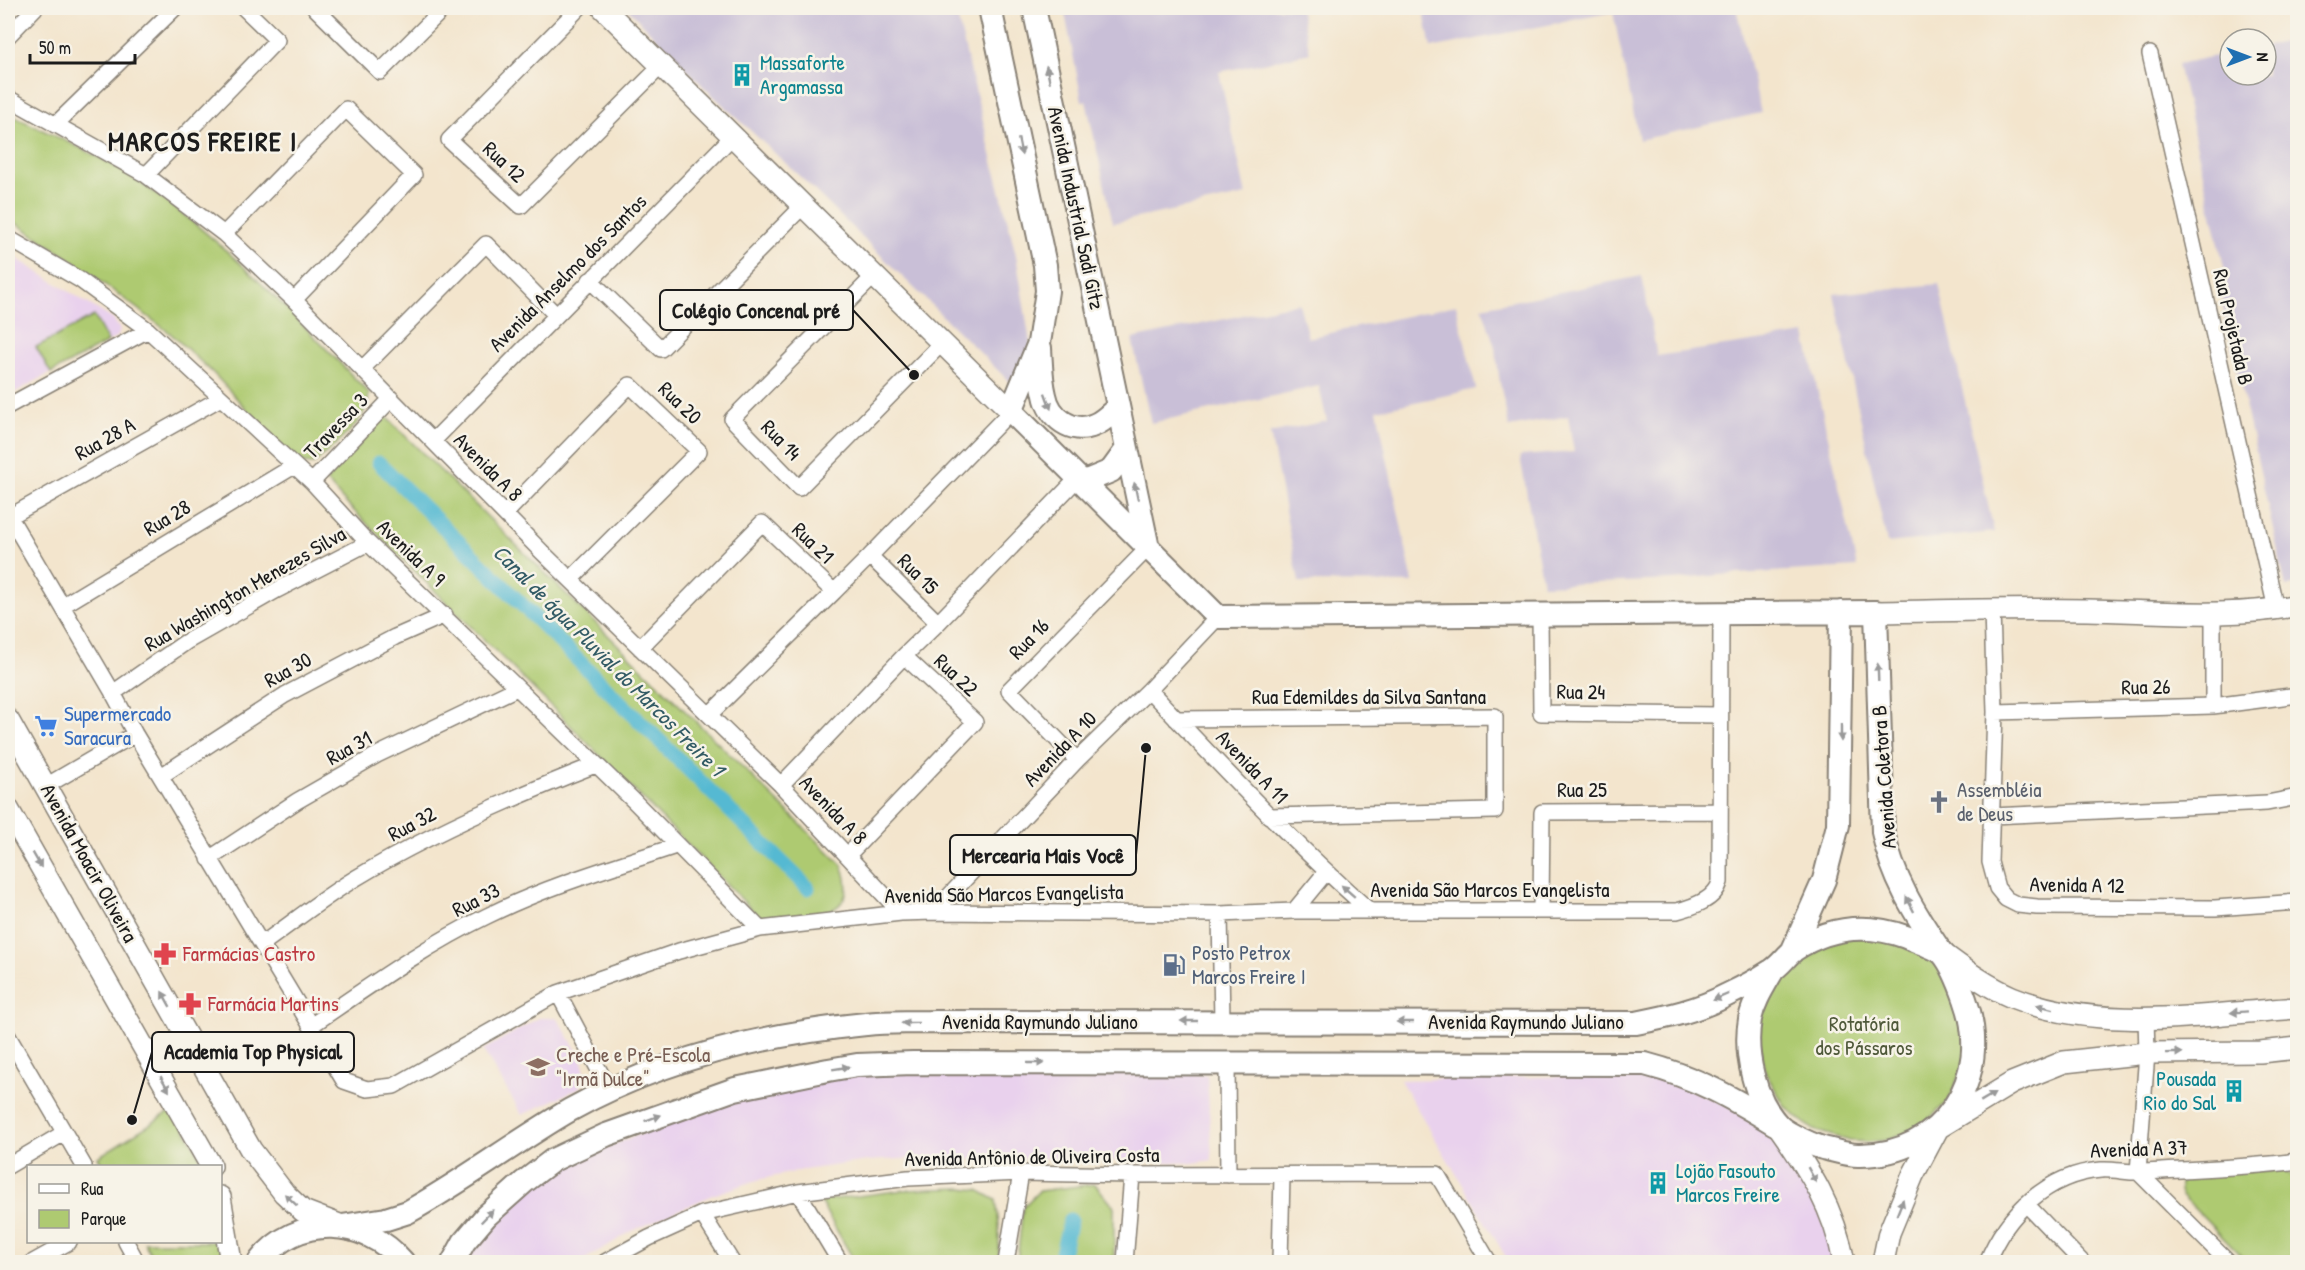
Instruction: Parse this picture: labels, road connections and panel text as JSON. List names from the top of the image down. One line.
{"streets":{"main road":["Avenida Industrial Sadi Gitz","Avenida Coletora B","Avenida Raymundo Juliano"],"street":["Rua 12","Avenida Anselmo dos Santos","Rua Projetada B","Rua 20","Travessa 3","Rua 28 A","Rua 14","Avenida A 8","Rua 28","Rua 21","Avenida A 9","Rua 15","Rua Washington Menezes Silva","Rua 16","Rua 30","Rua 22","Rua 26","Rua 24","Rua Edemildes da Silva Santana","Rua 31","Avenida A 10","Avenida A 11","Rua 25","Rua 32","Avenida Moacir Oliveira","Avenida A 12","Avenida São Marcos Evangelista","Rua 33","Avenida A 37","Avenida Antônio de Oliveira Costa"]},"crossings":[["Avenida Industrial Sadi Gitz","Rua 15"],["Avenida Industrial Sadi Gitz","Rua 16"],["Avenida Anselmo dos Santos","Avenida A 8"],["Rua 20","Avenida A 8"],["Travessa 3","Avenida A 8"],["Travessa 3","Avenida A 9"],["Rua 28 A","Avenida A 9"],["Rua 28 A","Avenida São Marcos Evangelista"],["Avenida A 8","Rua 21"],["Avenida A 8","Rua 22"],["Avenida A 8","Avenida São Marcos Evangelista"],["Rua 28","Avenida A 9"],["Rua 28","Avenida São Marcos Evangelista"],["Avenida A 9","Rua Washington Menezes Silva"],["Avenida A 9","Rua 30"],["Avenida A 9","Rua 31"],["Avenida A 9","Rua 32"],["Avenida A 9","Avenida São Marcos Evangelista"],["Avenida A 9","Rua 33"],["Rua Washington Menezes Silva","Avenida São Marcos Evangelista"],["Rua 16","Avenida A 10"],["Rua 30","Avenida São Marcos Evangelista"],["Rua 26","Avenida A 12"],["Rua 24","Avenida São Marcos Evangelista"],["Rua Edemildes da Silva Santana","Avenida A 11"],["Rua 31","Avenida São Marcos Evangelista"],["Avenida A 10","Avenida A 11"],["Avenida A 10","Avenida São Marcos Evangelista"],["Avenida A 11","Avenida São Marcos Evangelista"],["Rua 25","Avenida São Marcos Evangelista"],["Rua 32","Avenida São Marcos Evangelista"],["Avenida Moacir Oliveira","Avenida Raymundo Juliano"],["Avenida São Marcos Evangelista","Rua 33"]],"districts":["MARCOS FREIRE I"],"water":["Canal de água Pluvial do Marcos Freire 1"],"parks":["Rotatória dos Pássaros"],"places":{"building":["Massaforte Argamassa","Pousada Rio do Sal","Lojão Fasouto Marcos Freire"],"other":["Colégio Concenal pré","Mercearia Mais Você","Academia Top Physical"],"supermarket":["Supermercado Saracura"],"church":["Assembléia de Deus"],"pharmacy":["Farmácias Castro","Farmácia Martins"],"fuel station":["Posto Petrox Marcos Freire I"],"school or university":["Creche e Pré-Escola \"Irmã Dulce\""]},"legend":["Rua","Parque"],"scale_bar":"50 m","north":"right"}
